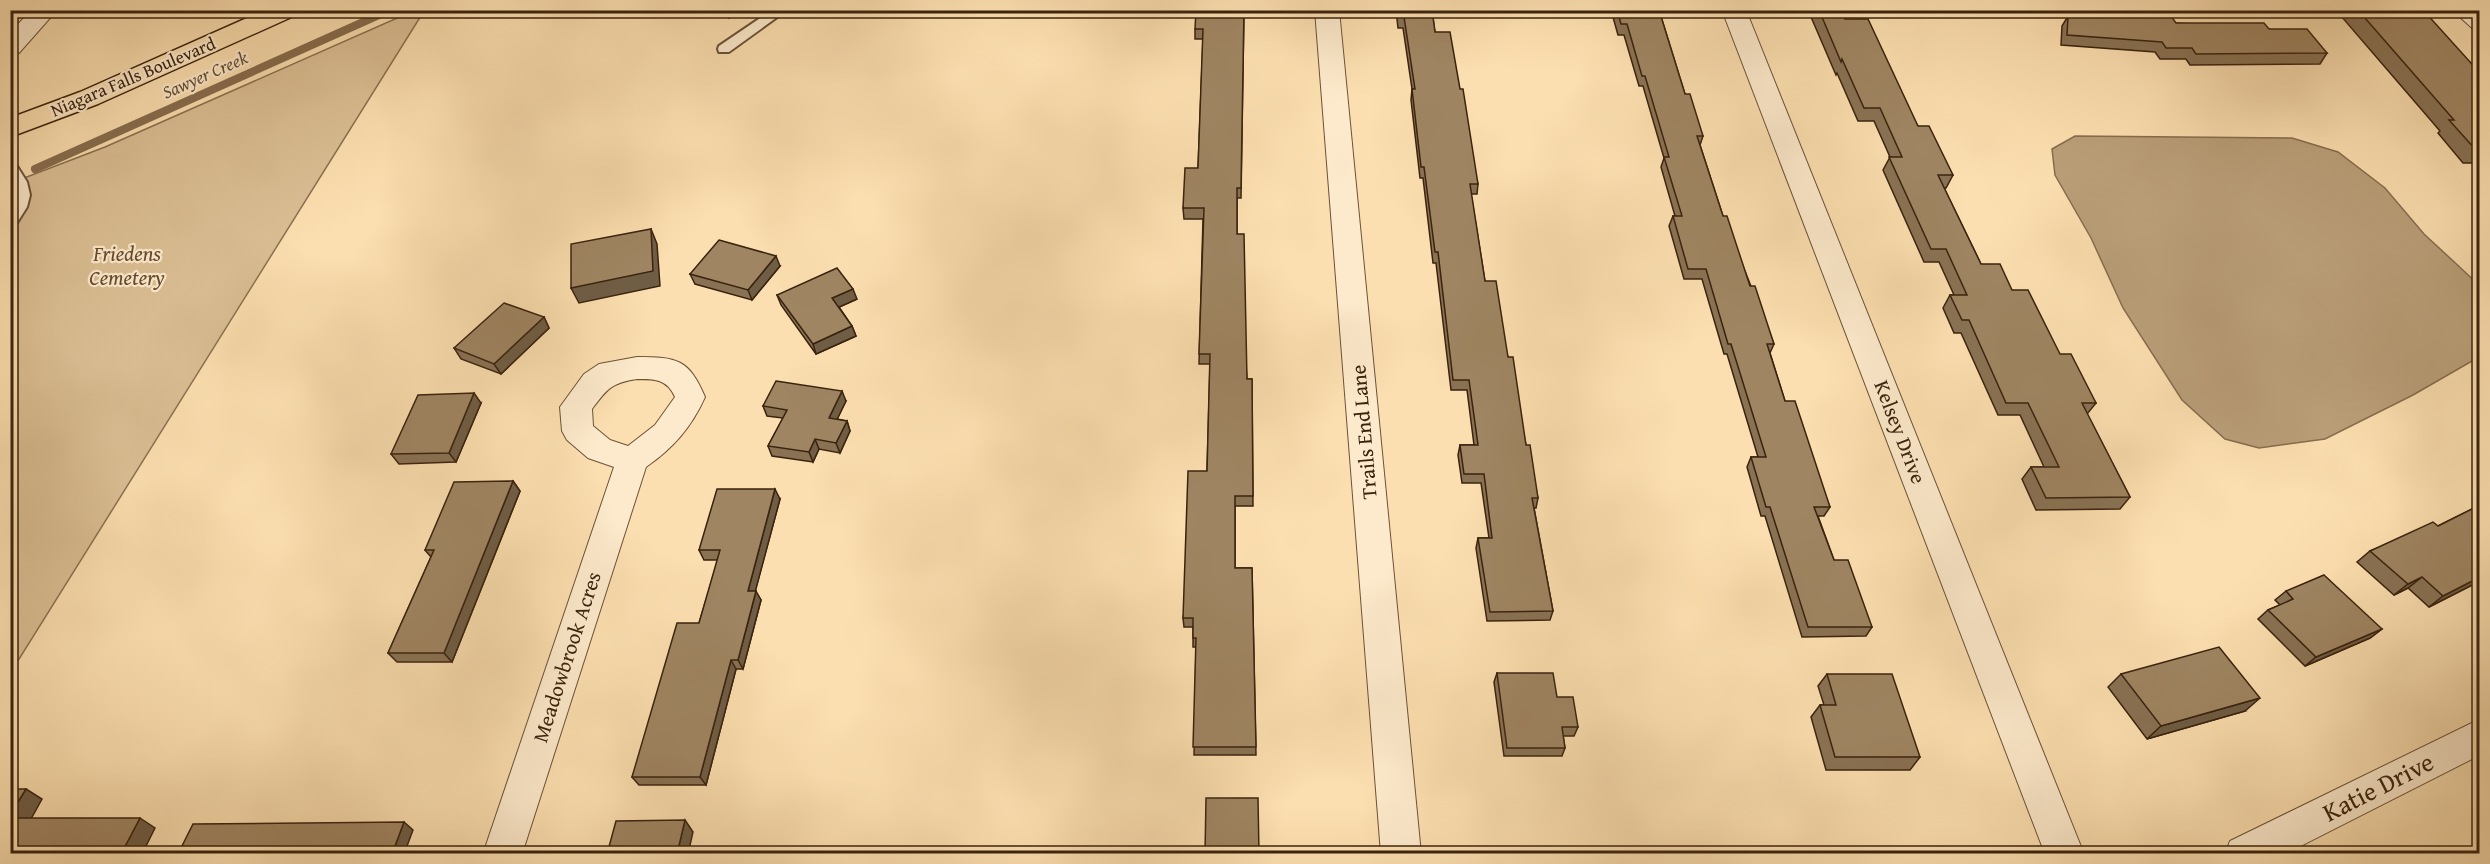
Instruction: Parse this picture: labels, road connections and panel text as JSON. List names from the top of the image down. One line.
{"streets":{"main road":["Niagara Falls Boulevard"],"street":["Trails End Lane","Kelsey Drive","Meadowbrook Acres","Katie Drive"]},"water":["Sawyer Creek"],"parks":["Friedens Cemetery"]}
